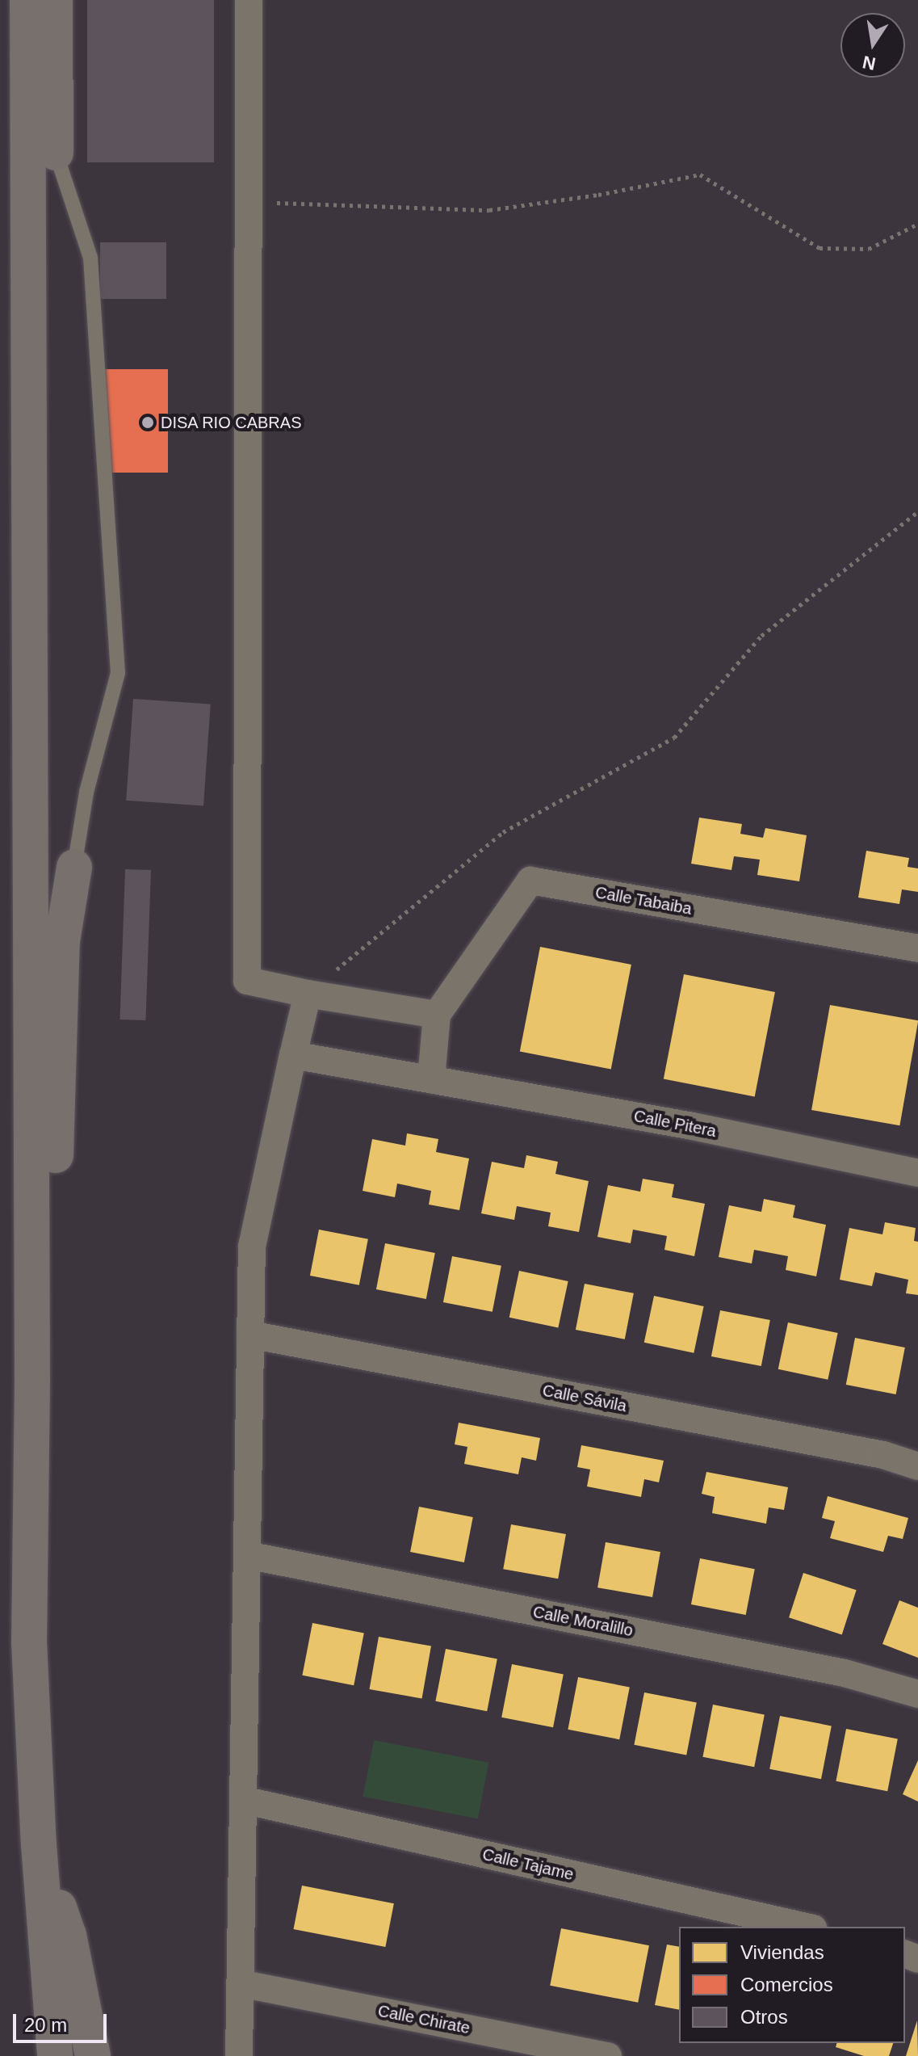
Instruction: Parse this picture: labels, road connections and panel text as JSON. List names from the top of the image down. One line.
{"streets":{"street":["Calle Tabaiba","Calle Pitera","Calle Sávila","Calle Moralillo","Calle Tajame","Calle Chirate"]},"places":["DISA RIO CABRAS"],"legend":["Viviendas","Comercios","Otros"],"scale_bar":"20 m","north":"bottom"}
